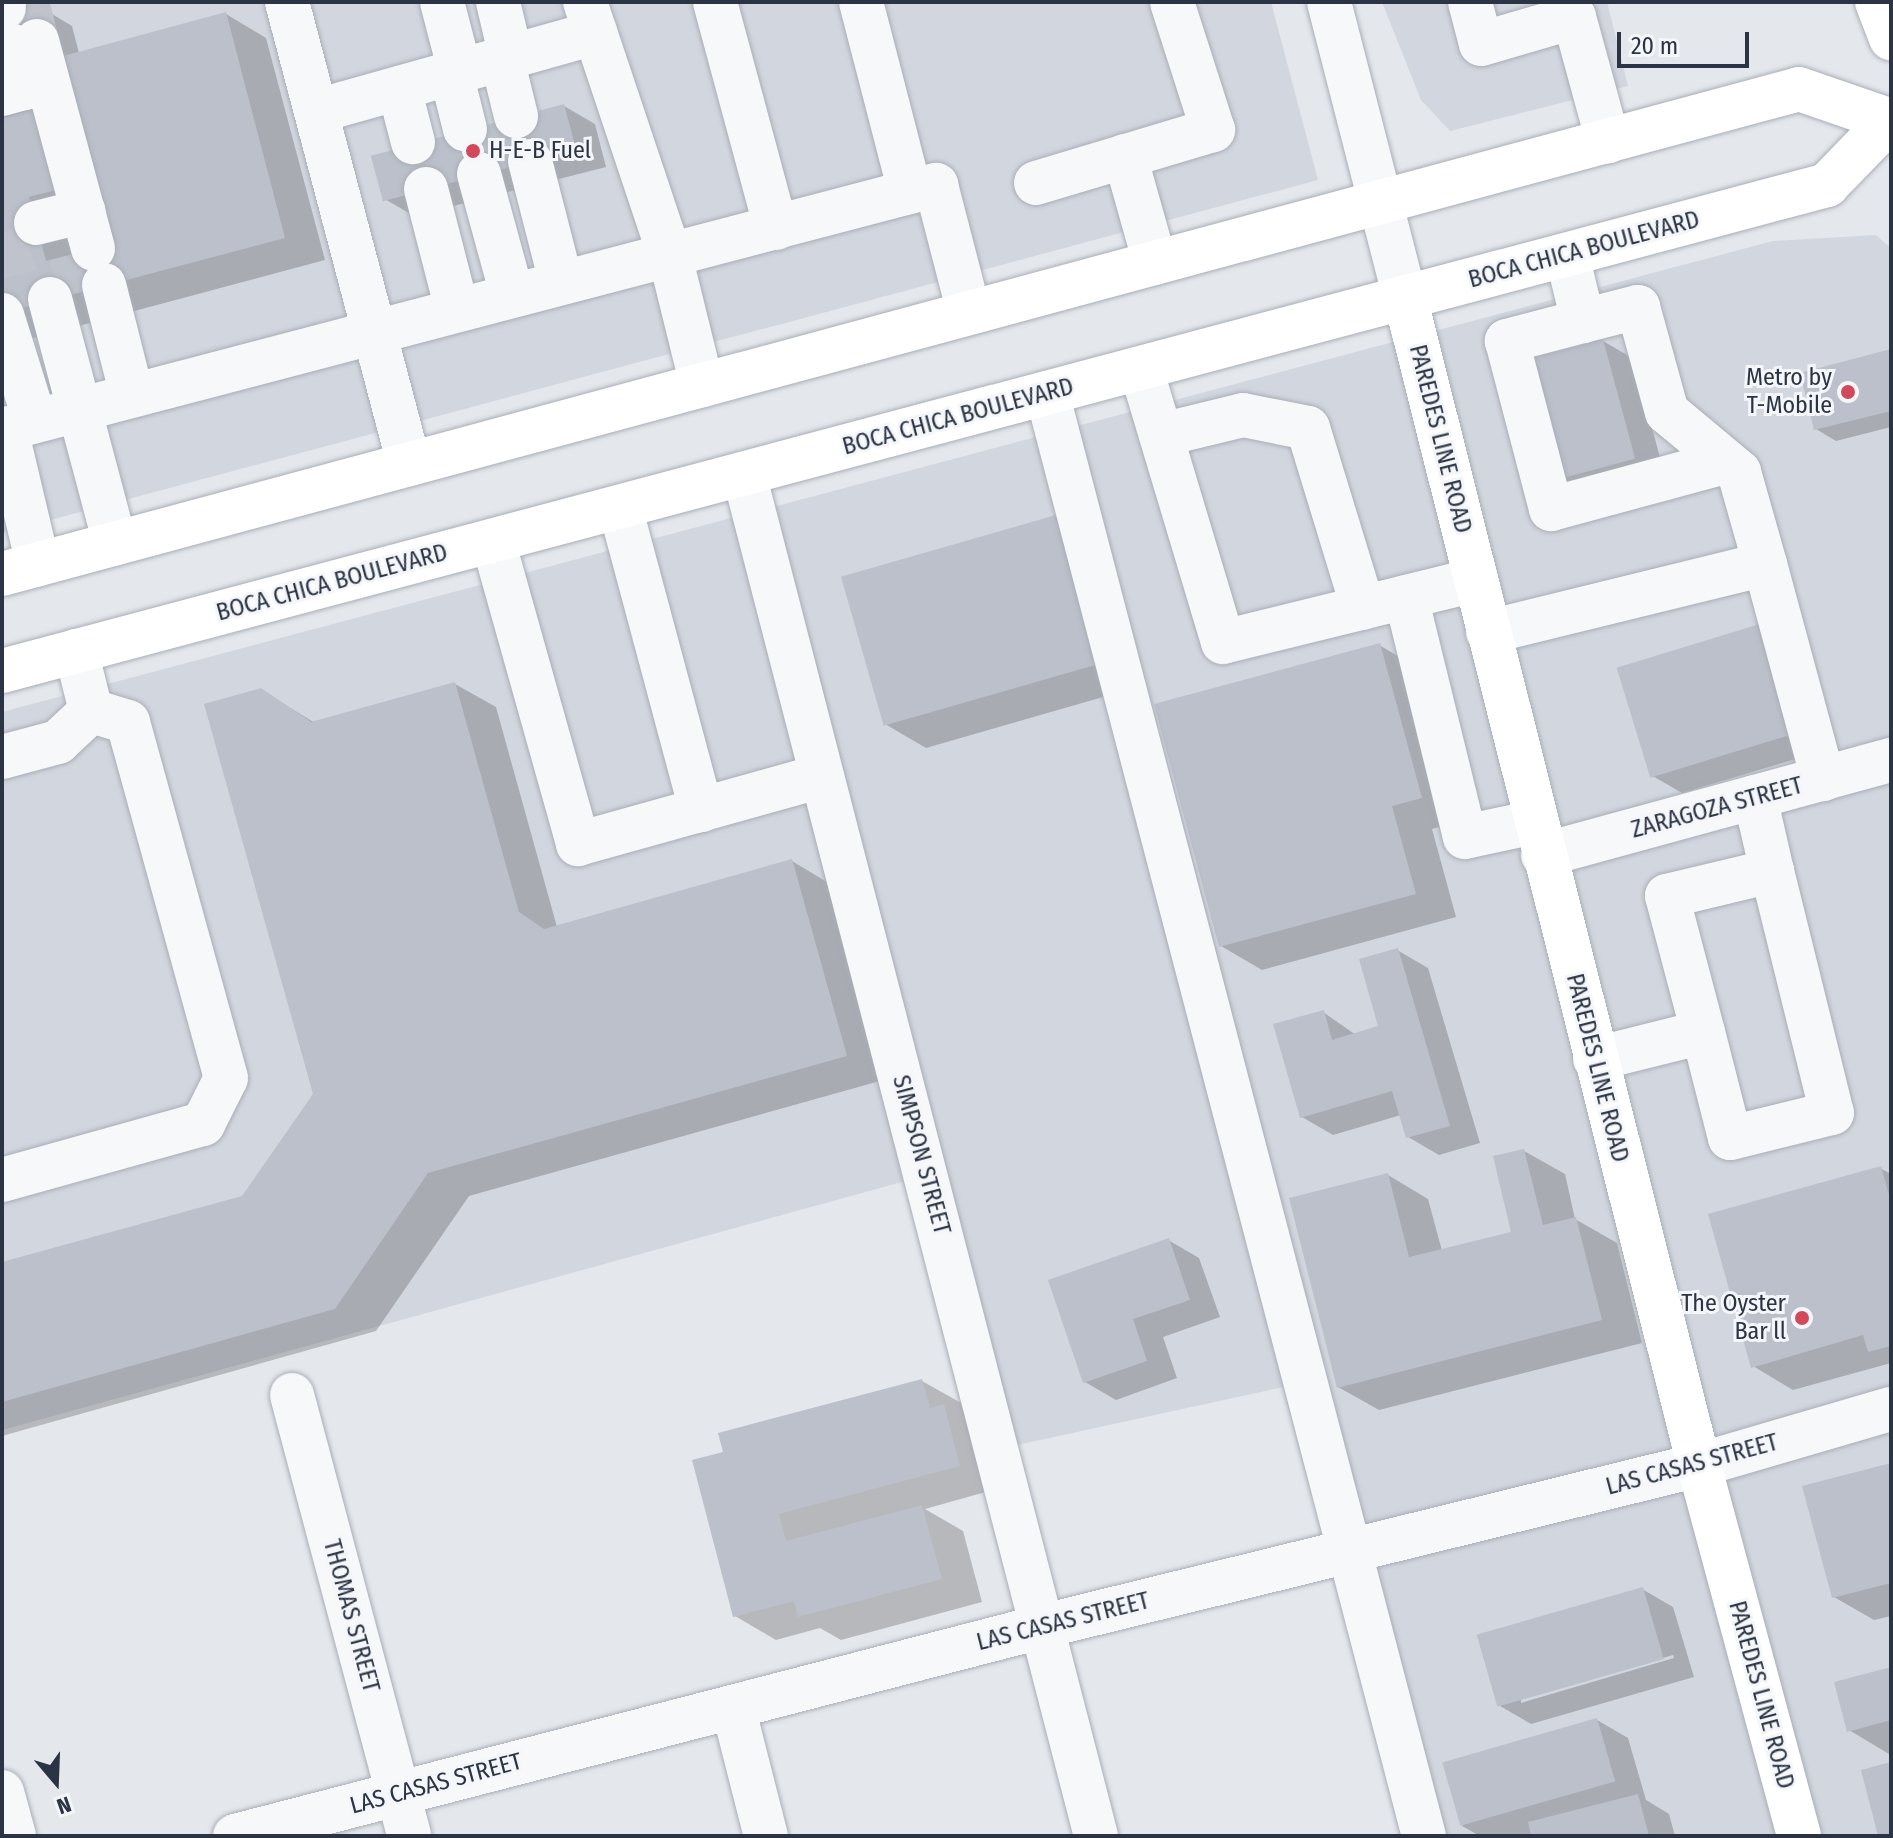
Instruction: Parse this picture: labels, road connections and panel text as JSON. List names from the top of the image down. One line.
{"streets":{"main road":["BOCA CHICA BOULEVARD","PAREDES LINE ROAD"],"street":["ZARAGOZA STREET","SIMPSON STREET","LAS CASAS STREET","THOMAS STREET"]},"crossings":[["BOCA CHICA BOULEVARD","PAREDES LINE ROAD"],["BOCA CHICA BOULEVARD","SIMPSON STREET"],["PAREDES LINE ROAD","ZARAGOZA STREET"],["PAREDES LINE ROAD","LAS CASAS STREET"],["SIMPSON STREET","LAS CASAS STREET"],["LAS CASAS STREET","THOMAS STREET"]],"places":["H-E-B Fuel","Metro by T-Mobile","The Oyster Bar ll"],"scale_bar":"20 m","north":"bottom"}
